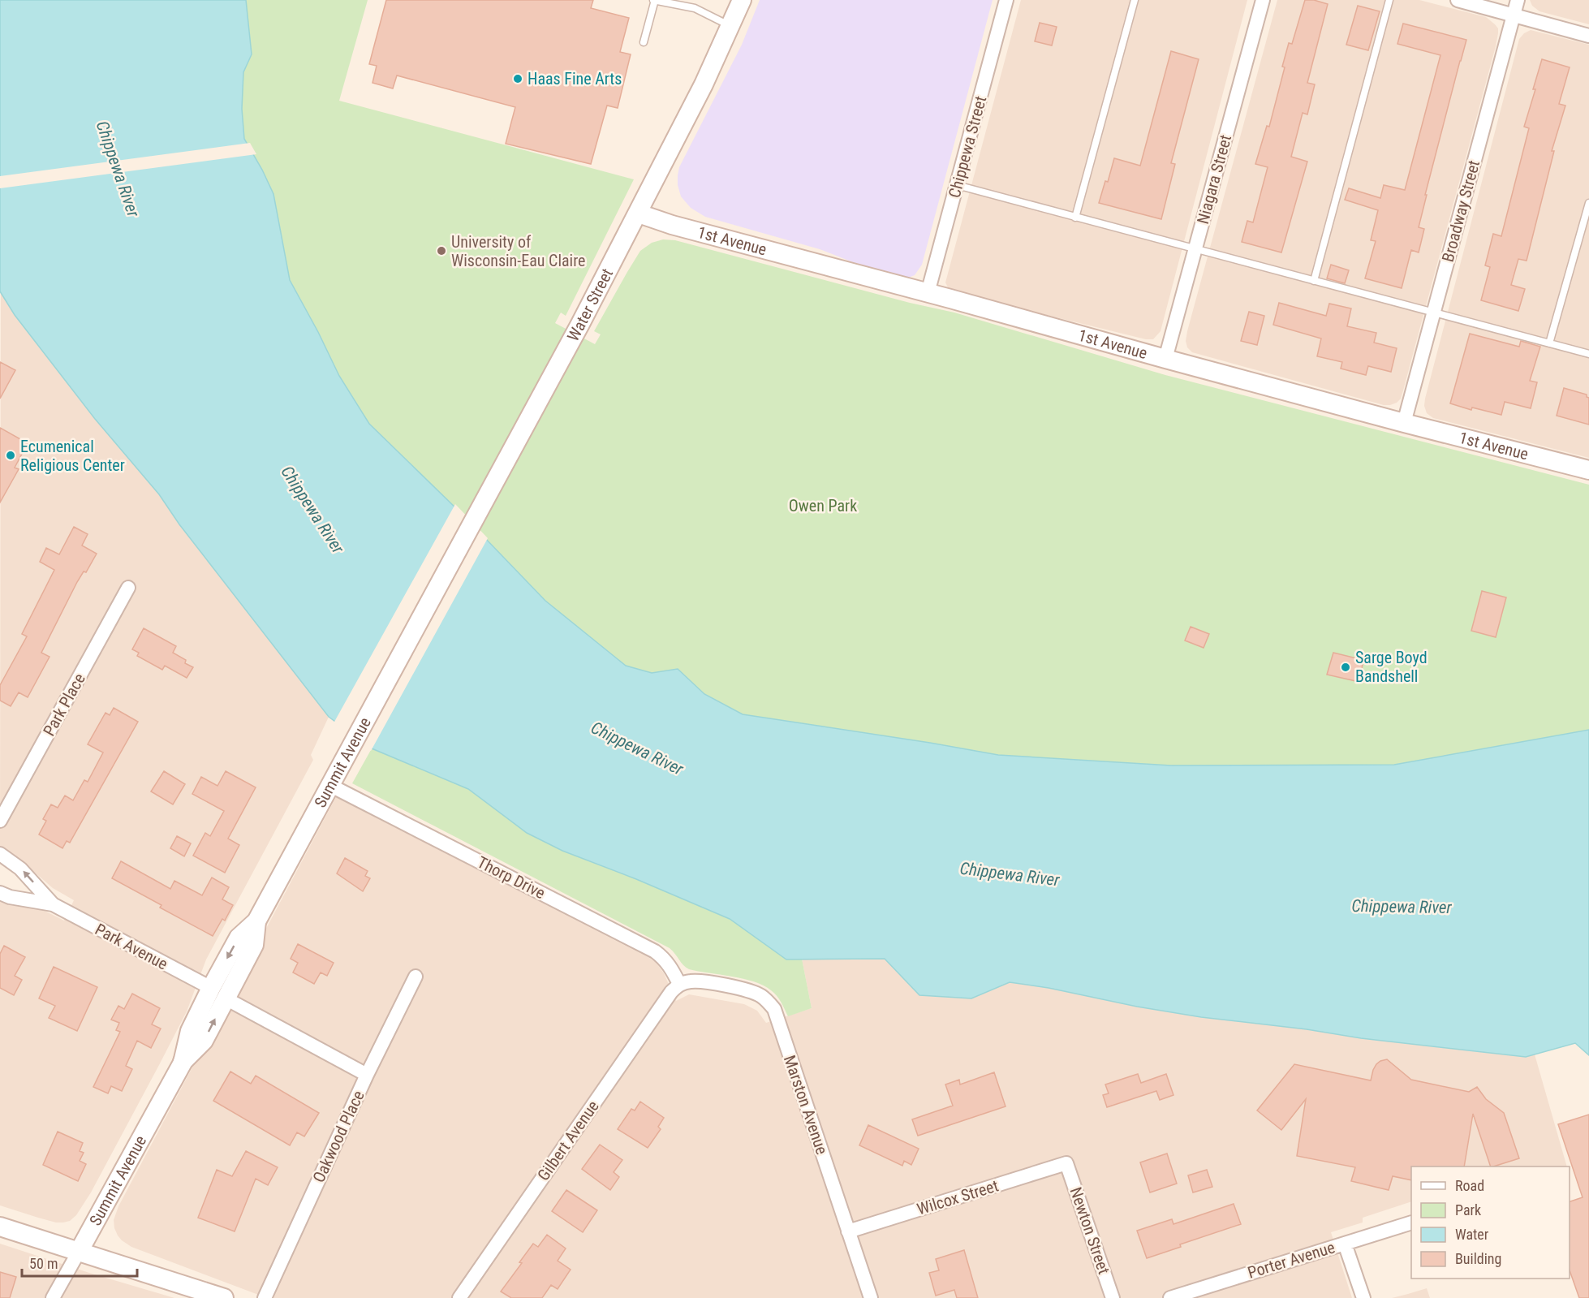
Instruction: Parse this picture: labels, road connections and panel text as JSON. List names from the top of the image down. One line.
{"streets":{"main road":["1st Avenue","Water Street","Summit Avenue"],"street":["Chippewa Street","Niagara Street","Broadway Street","Park Place","Thorp Drive","Park Avenue","Marston Avenue","Oakwood Place","Gilbert Avenue","Wilcox Street","Newton Street","Porter Avenue"]},"crossings":[["Chippewa Street","1st Avenue"],["Niagara Street","1st Avenue"],["Broadway Street","1st Avenue"],["1st Avenue","Water Street"],["Water Street","Summit Avenue"],["Summit Avenue","Thorp Drive"],["Summit Avenue","Park Avenue"],["Thorp Drive","Marston Avenue"],["Thorp Drive","Gilbert Avenue"],["Park Avenue","Oakwood Place"],["Marston Avenue","Gilbert Avenue"],["Marston Avenue","Wilcox Street"],["Wilcox Street","Newton Street"]],"water":["Chippewa River"],"parks":["Owen Park"],"places":["Haas Fine Arts","University of Wisconsin-Eau Claire","Ecumenical Religious Center","Sarge Boyd Bandshell"],"legend":["Road","Park","Water","Building"],"scale_bar":"50 m"}
